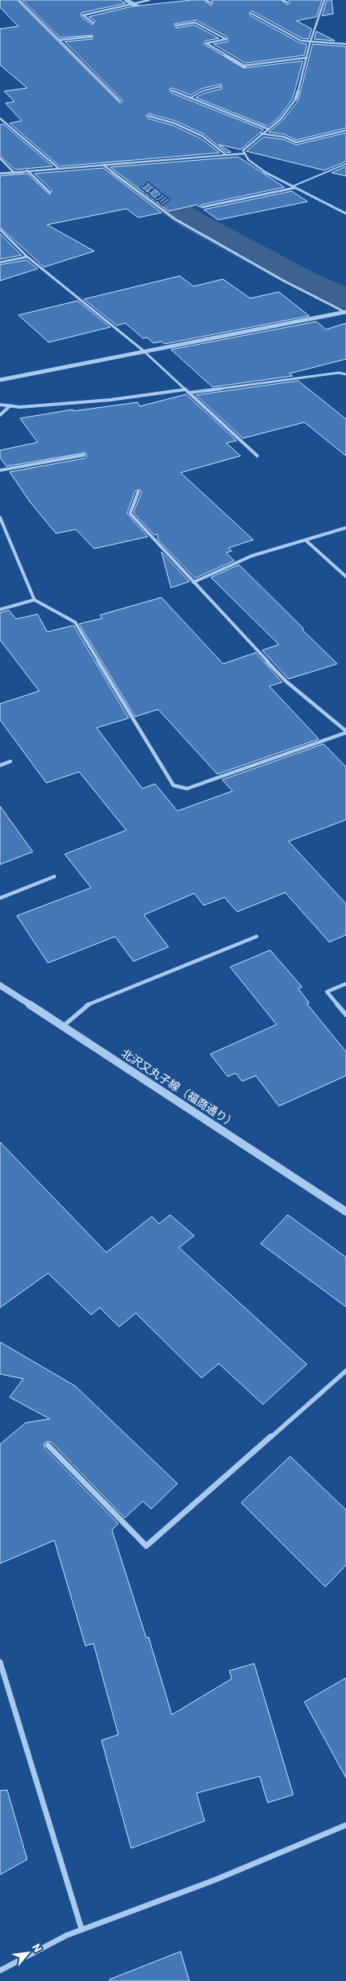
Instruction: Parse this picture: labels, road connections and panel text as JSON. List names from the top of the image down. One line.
{"streets":{"street":["北沢又丸子線（福商通り）"]},"water":["耳取川"],"north":"top right"}
